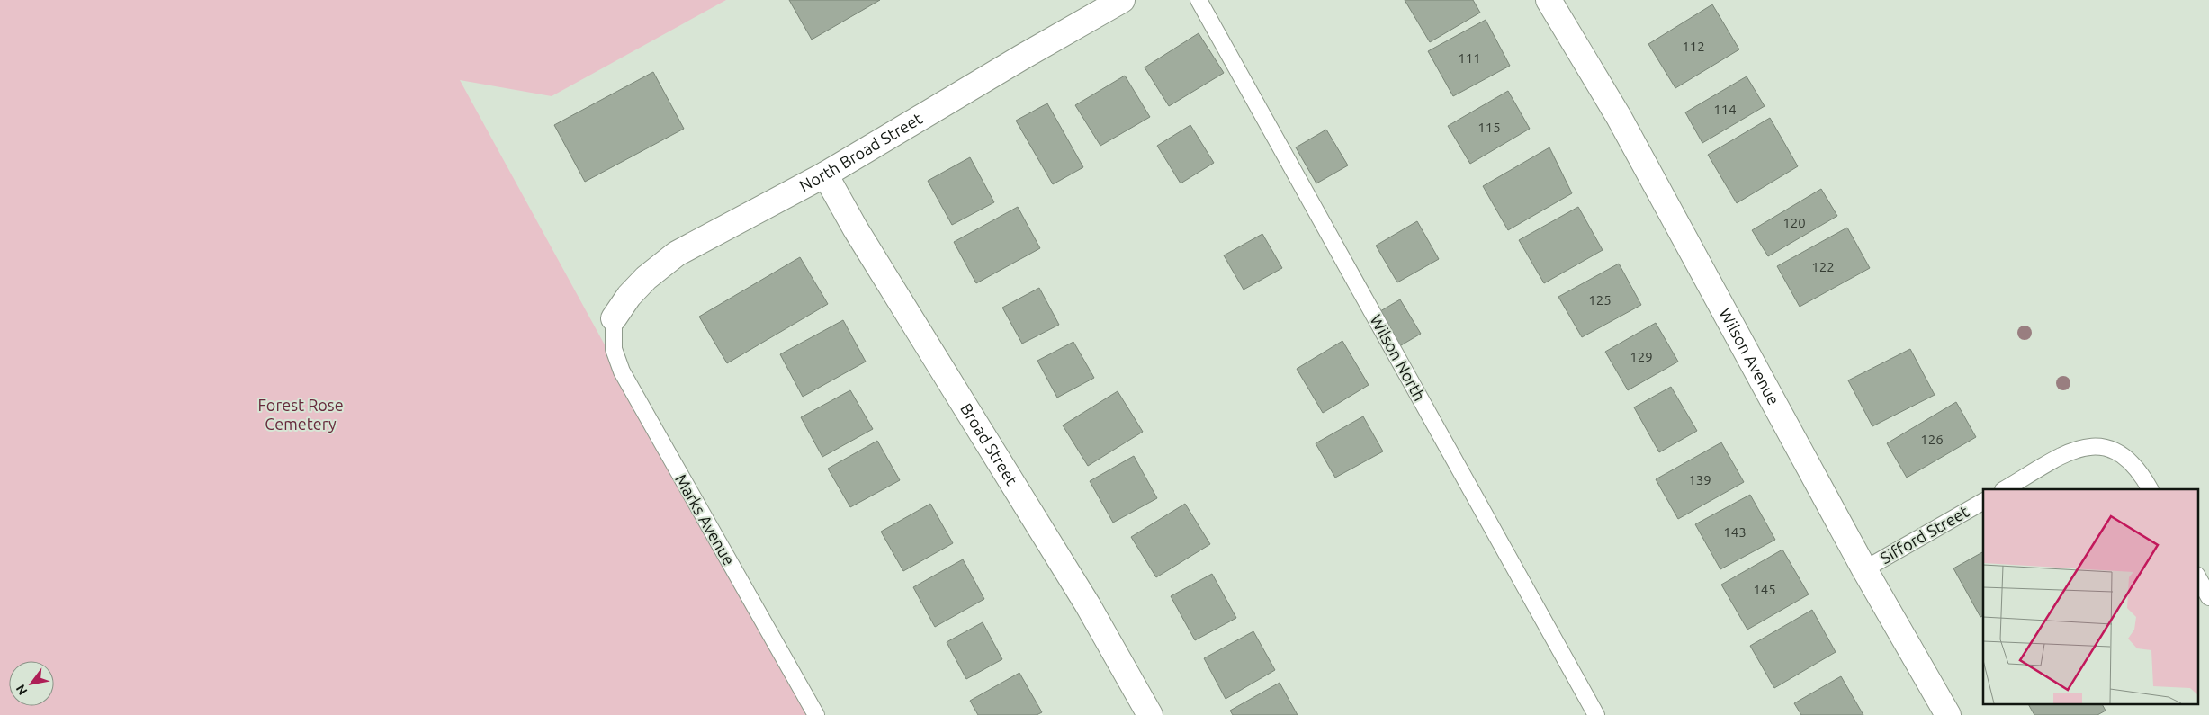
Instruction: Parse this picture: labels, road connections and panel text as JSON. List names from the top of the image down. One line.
{"streets":{"street":["North Broad Street","Wilson Avenue","Broad Street"],"lane":["Wilson North","Marks Avenue","Sifford Street"]},"crossings":[["North Broad Street","Broad Street"],["North Broad Street","Marks Avenue"],["Wilson Avenue","Sifford Street"]],"parks":["Forest Rose Cemetery"],"house_numbers":["112","111","114","115","120","122","125","129","126","139","143","145"],"north":"bottom left"}
